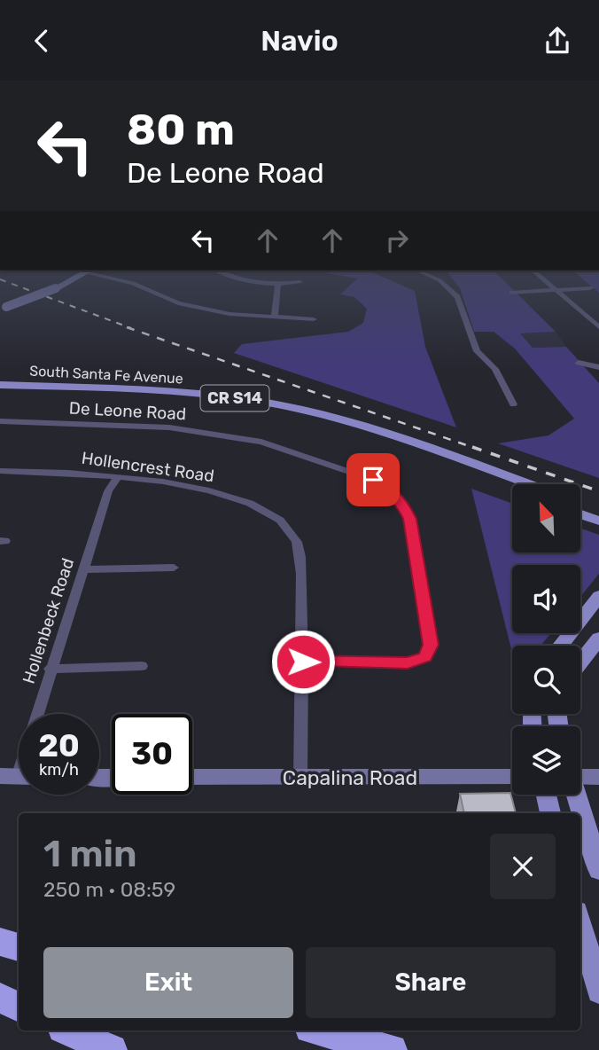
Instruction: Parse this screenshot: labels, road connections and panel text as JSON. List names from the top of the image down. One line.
{"streets":{"main road":["South Santa Fe Avenue","CR S14"],"street":["De Leone Road","Hollencrest Road","Hollenbeck Road","Capalina Road"]},"crossings":[["South Santa Fe Avenue","CR S14"],["De Leone Road","Hollencrest Road"],["Hollencrest Road","Hollenbeck Road"],["Hollencrest Road","Capalina Road"]],"north":"top left","page":{"header":"Navio","turn":["80 m","De Leone Road"],"speed":"20 km/h","limit":"30","heading":["1 min","250 m · 08:59"],"buttons":["Exit","Share"]}}
